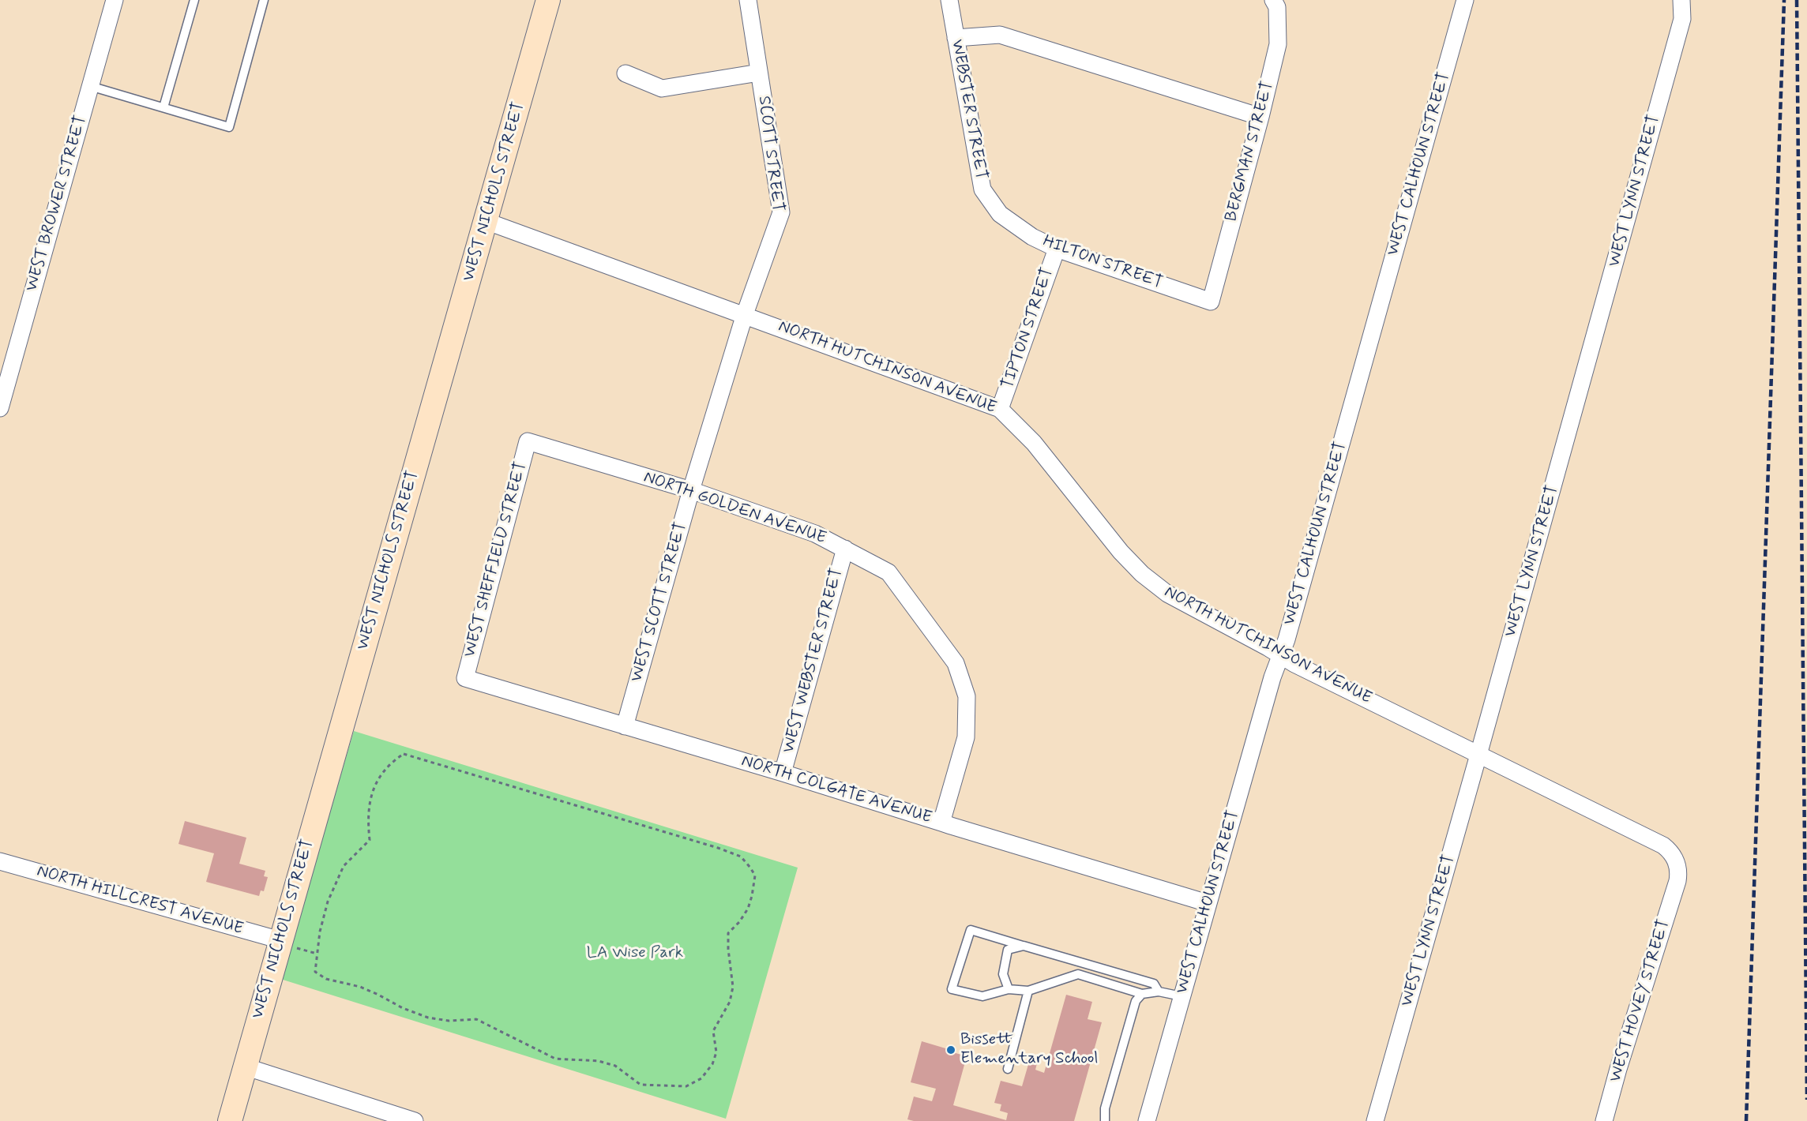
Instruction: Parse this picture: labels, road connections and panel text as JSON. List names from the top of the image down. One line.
{"streets":{"street":["WEBSTER STREET","BERGMAN STREET","SCOTT STREET","WEST CALHOUN STREET","WEST LYNN STREET","WEST NICHOLS STREET","WEST BROWER STREET","HILTON STREET","TIPTON STREET","NORTH HUTCHINSON AVENUE","NORTH GOLDEN AVENUE","WEST SHEFFIELD STREET","WEST SCOTT STREET","WEST WEBSTER STREET","NORTH COLGATE AVENUE","NORTH HILLCREST AVENUE","WEST HOVEY STREET"]},"crossings":[["WEBSTER STREET","HILTON STREET"],["BERGMAN STREET","HILTON STREET"],["SCOTT STREET","NORTH HUTCHINSON AVENUE"],["SCOTT STREET","WEST SCOTT STREET"],["WEST CALHOUN STREET","NORTH HUTCHINSON AVENUE"],["WEST CALHOUN STREET","NORTH COLGATE AVENUE"],["WEST LYNN STREET","NORTH HUTCHINSON AVENUE"],["WEST NICHOLS STREET","NORTH HUTCHINSON AVENUE"],["WEST NICHOLS STREET","NORTH HILLCREST AVENUE"],["HILTON STREET","TIPTON STREET"],["TIPTON STREET","NORTH HUTCHINSON AVENUE"],["NORTH HUTCHINSON AVENUE","WEST SCOTT STREET"],["NORTH HUTCHINSON AVENUE","WEST HOVEY STREET"],["NORTH GOLDEN AVENUE","WEST SHEFFIELD STREET"],["NORTH GOLDEN AVENUE","WEST SCOTT STREET"],["NORTH GOLDEN AVENUE","WEST WEBSTER STREET"],["NORTH GOLDEN AVENUE","NORTH COLGATE AVENUE"],["WEST SHEFFIELD STREET","NORTH COLGATE AVENUE"],["WEST SCOTT STREET","NORTH COLGATE AVENUE"],["WEST WEBSTER STREET","NORTH COLGATE AVENUE"]],"parks":["LA Wise Park"],"places":["Bissett Elementary School"]}
